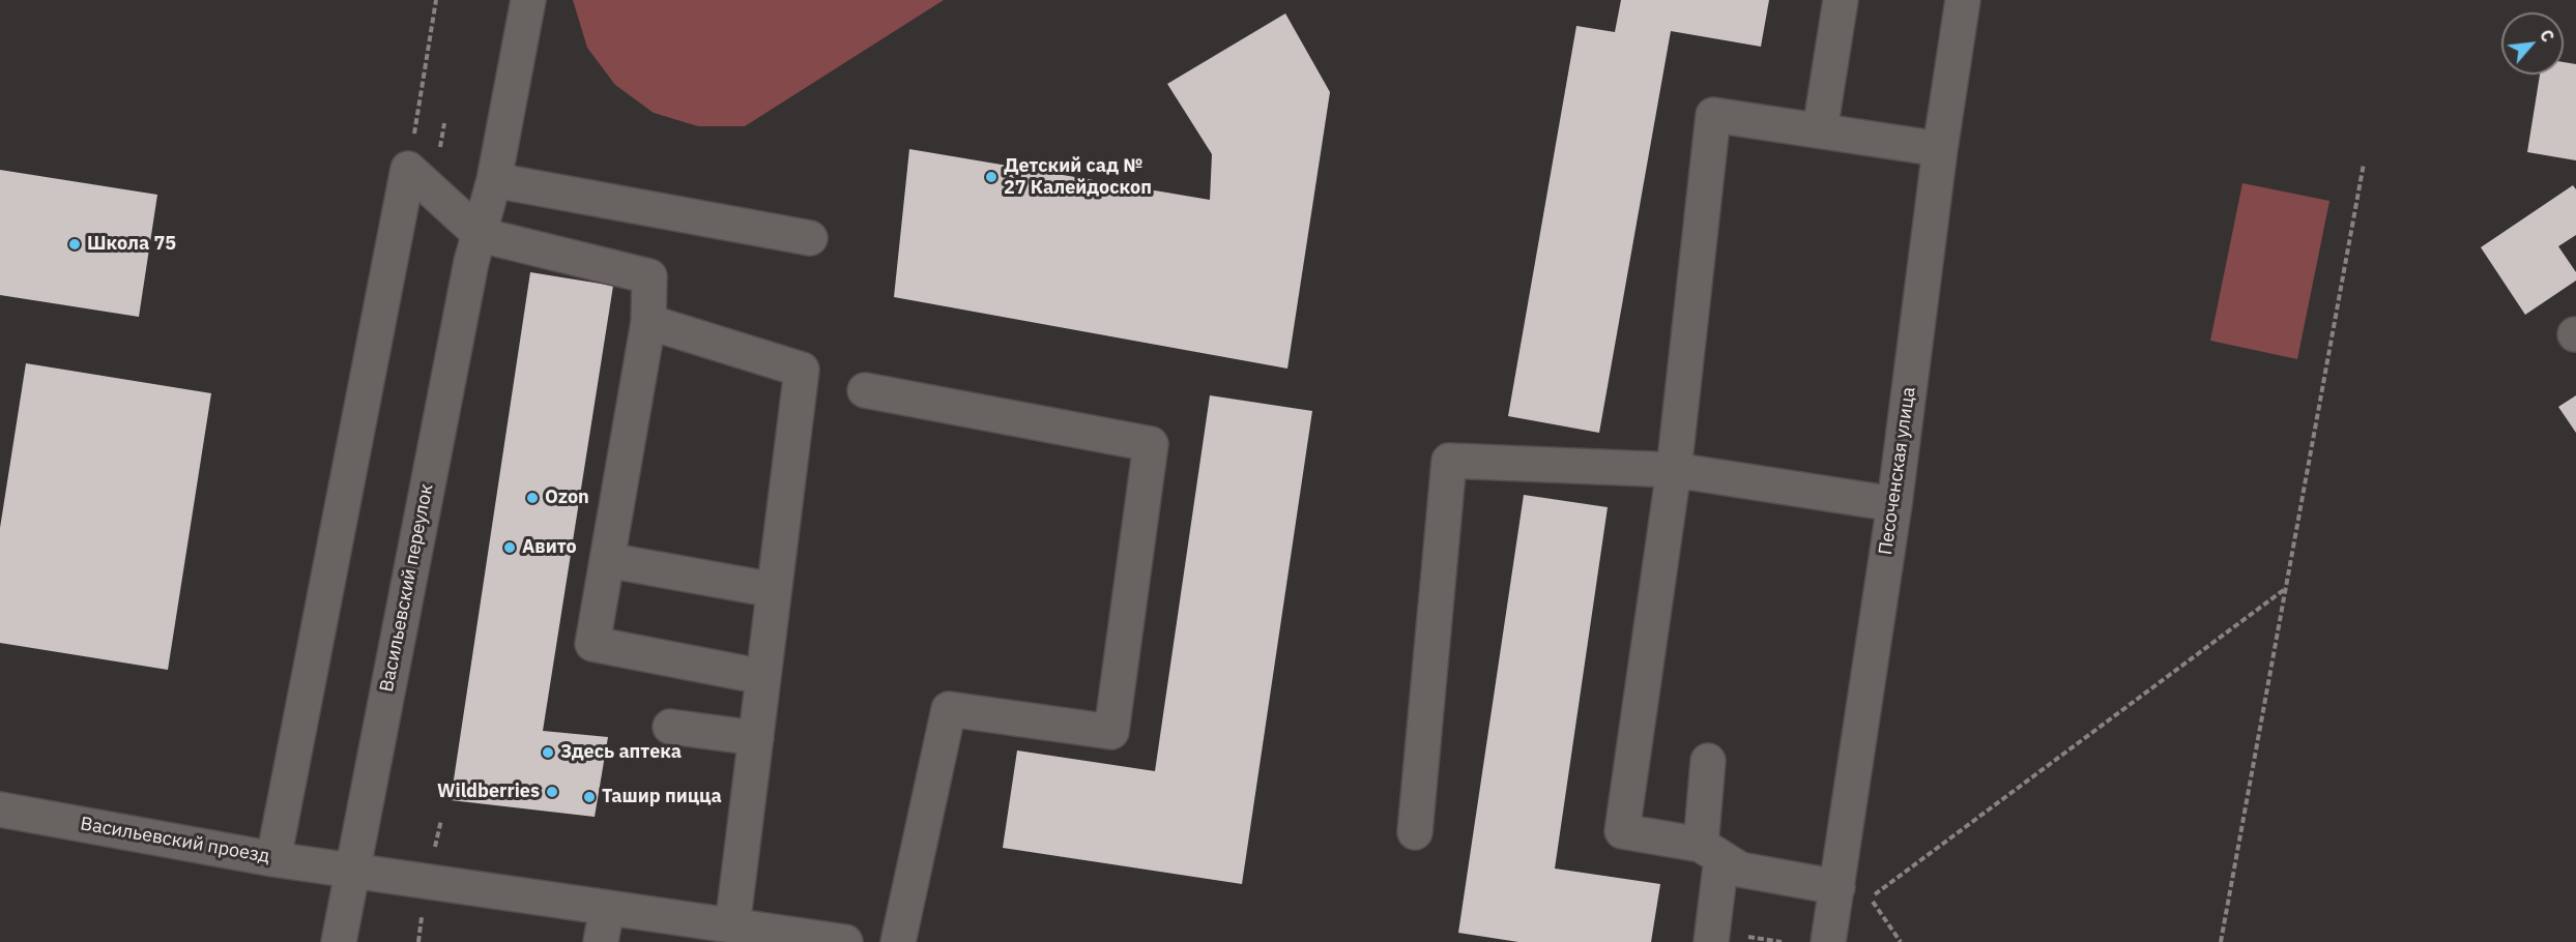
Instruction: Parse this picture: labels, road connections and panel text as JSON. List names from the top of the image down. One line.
{"streets":{"street":["Песоченская улица","Васильевский переулок","Васильевский проезд"]},"crossings":[["Васильевский переулок","Васильевский проезд"]],"places":["Детский сад № 27 Калейдоскоп","Школа 75","Ozon","Авито","Здесь аптека","Wildberries","Ташир пицца"],"north":"top right"}
